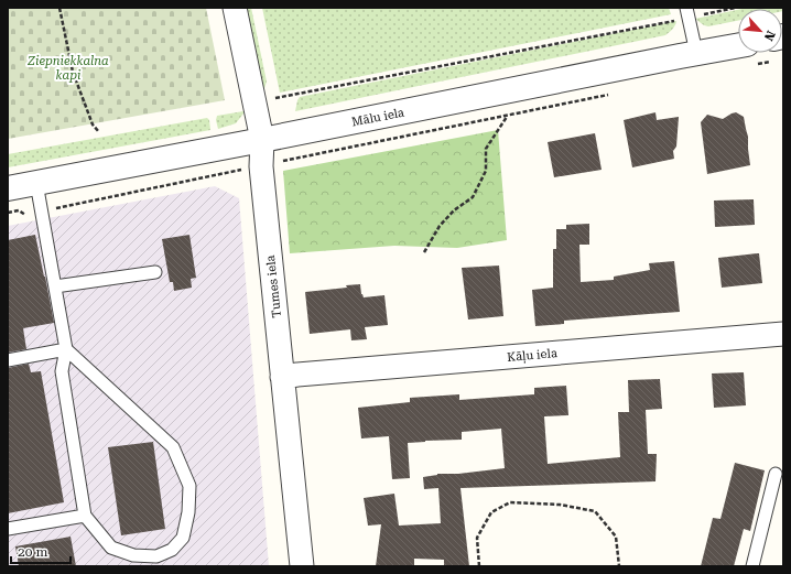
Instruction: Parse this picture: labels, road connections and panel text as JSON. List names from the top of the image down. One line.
{"streets":{"street":["Mālu iela","Tumes iela","Kāļu iela"]},"crossings":[["Mālu iela","Tumes iela"],["Tumes iela","Kāļu iela"]],"parks":["Ziepniekkalna kapi"],"scale_bar":"20 m","north":"bottom right"}
